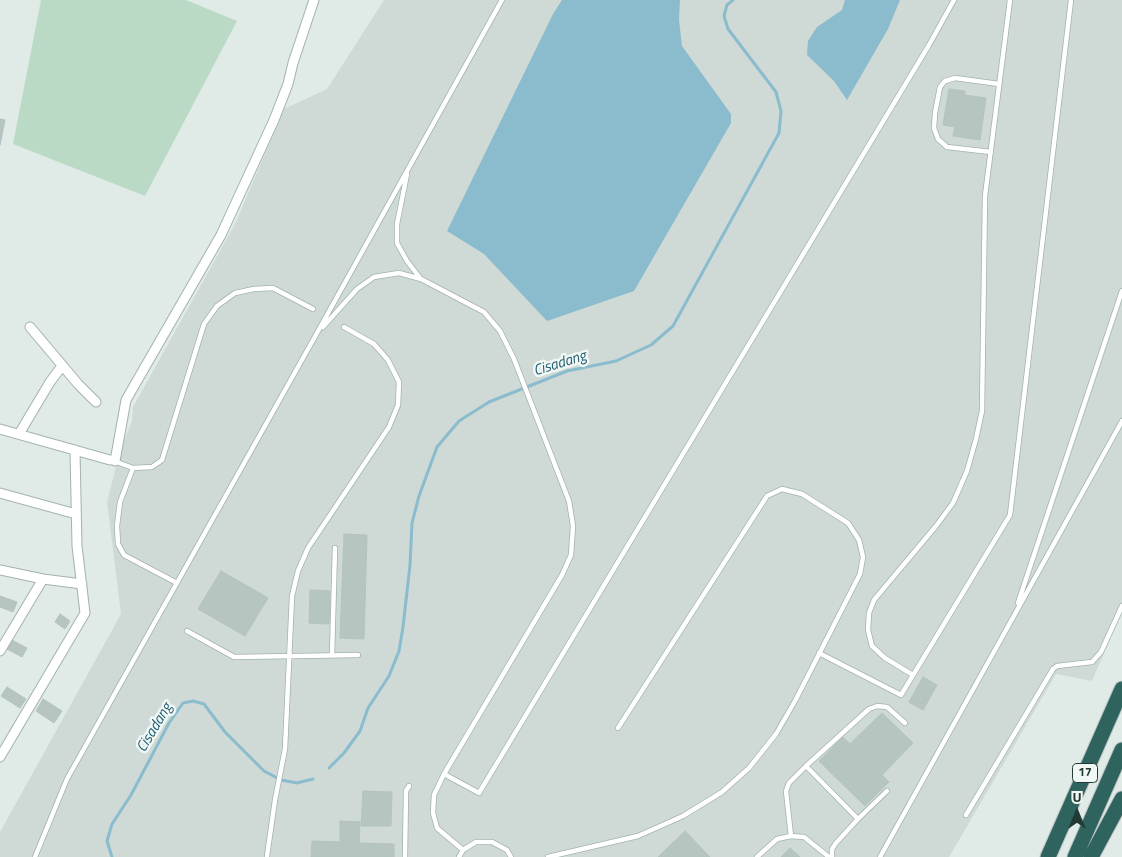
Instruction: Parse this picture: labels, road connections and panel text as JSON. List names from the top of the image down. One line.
{"streets":{"highway":["17"]},"water":["Cisadang"],"north":"top"}
